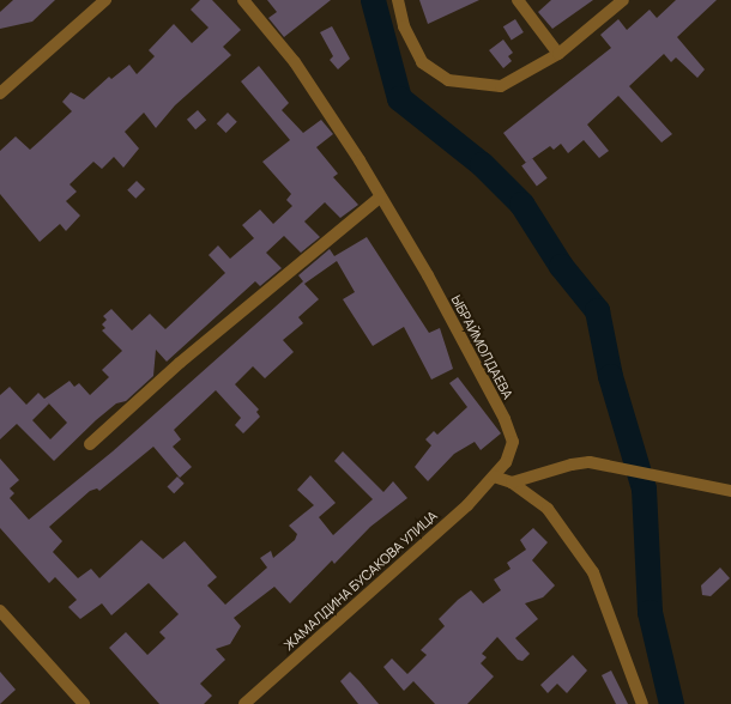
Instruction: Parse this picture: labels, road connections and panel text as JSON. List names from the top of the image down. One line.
{"streets":{"street":["ЫБРАЙМОЛДАЕВА","ЖАМАЛДИНА БУСАКОВА УЛИЦА"]},"crossings":[["ЫБРАЙМОЛДАЕВА","ЖАМАЛДИНА БУСАКОВА УЛИЦА"]]}
